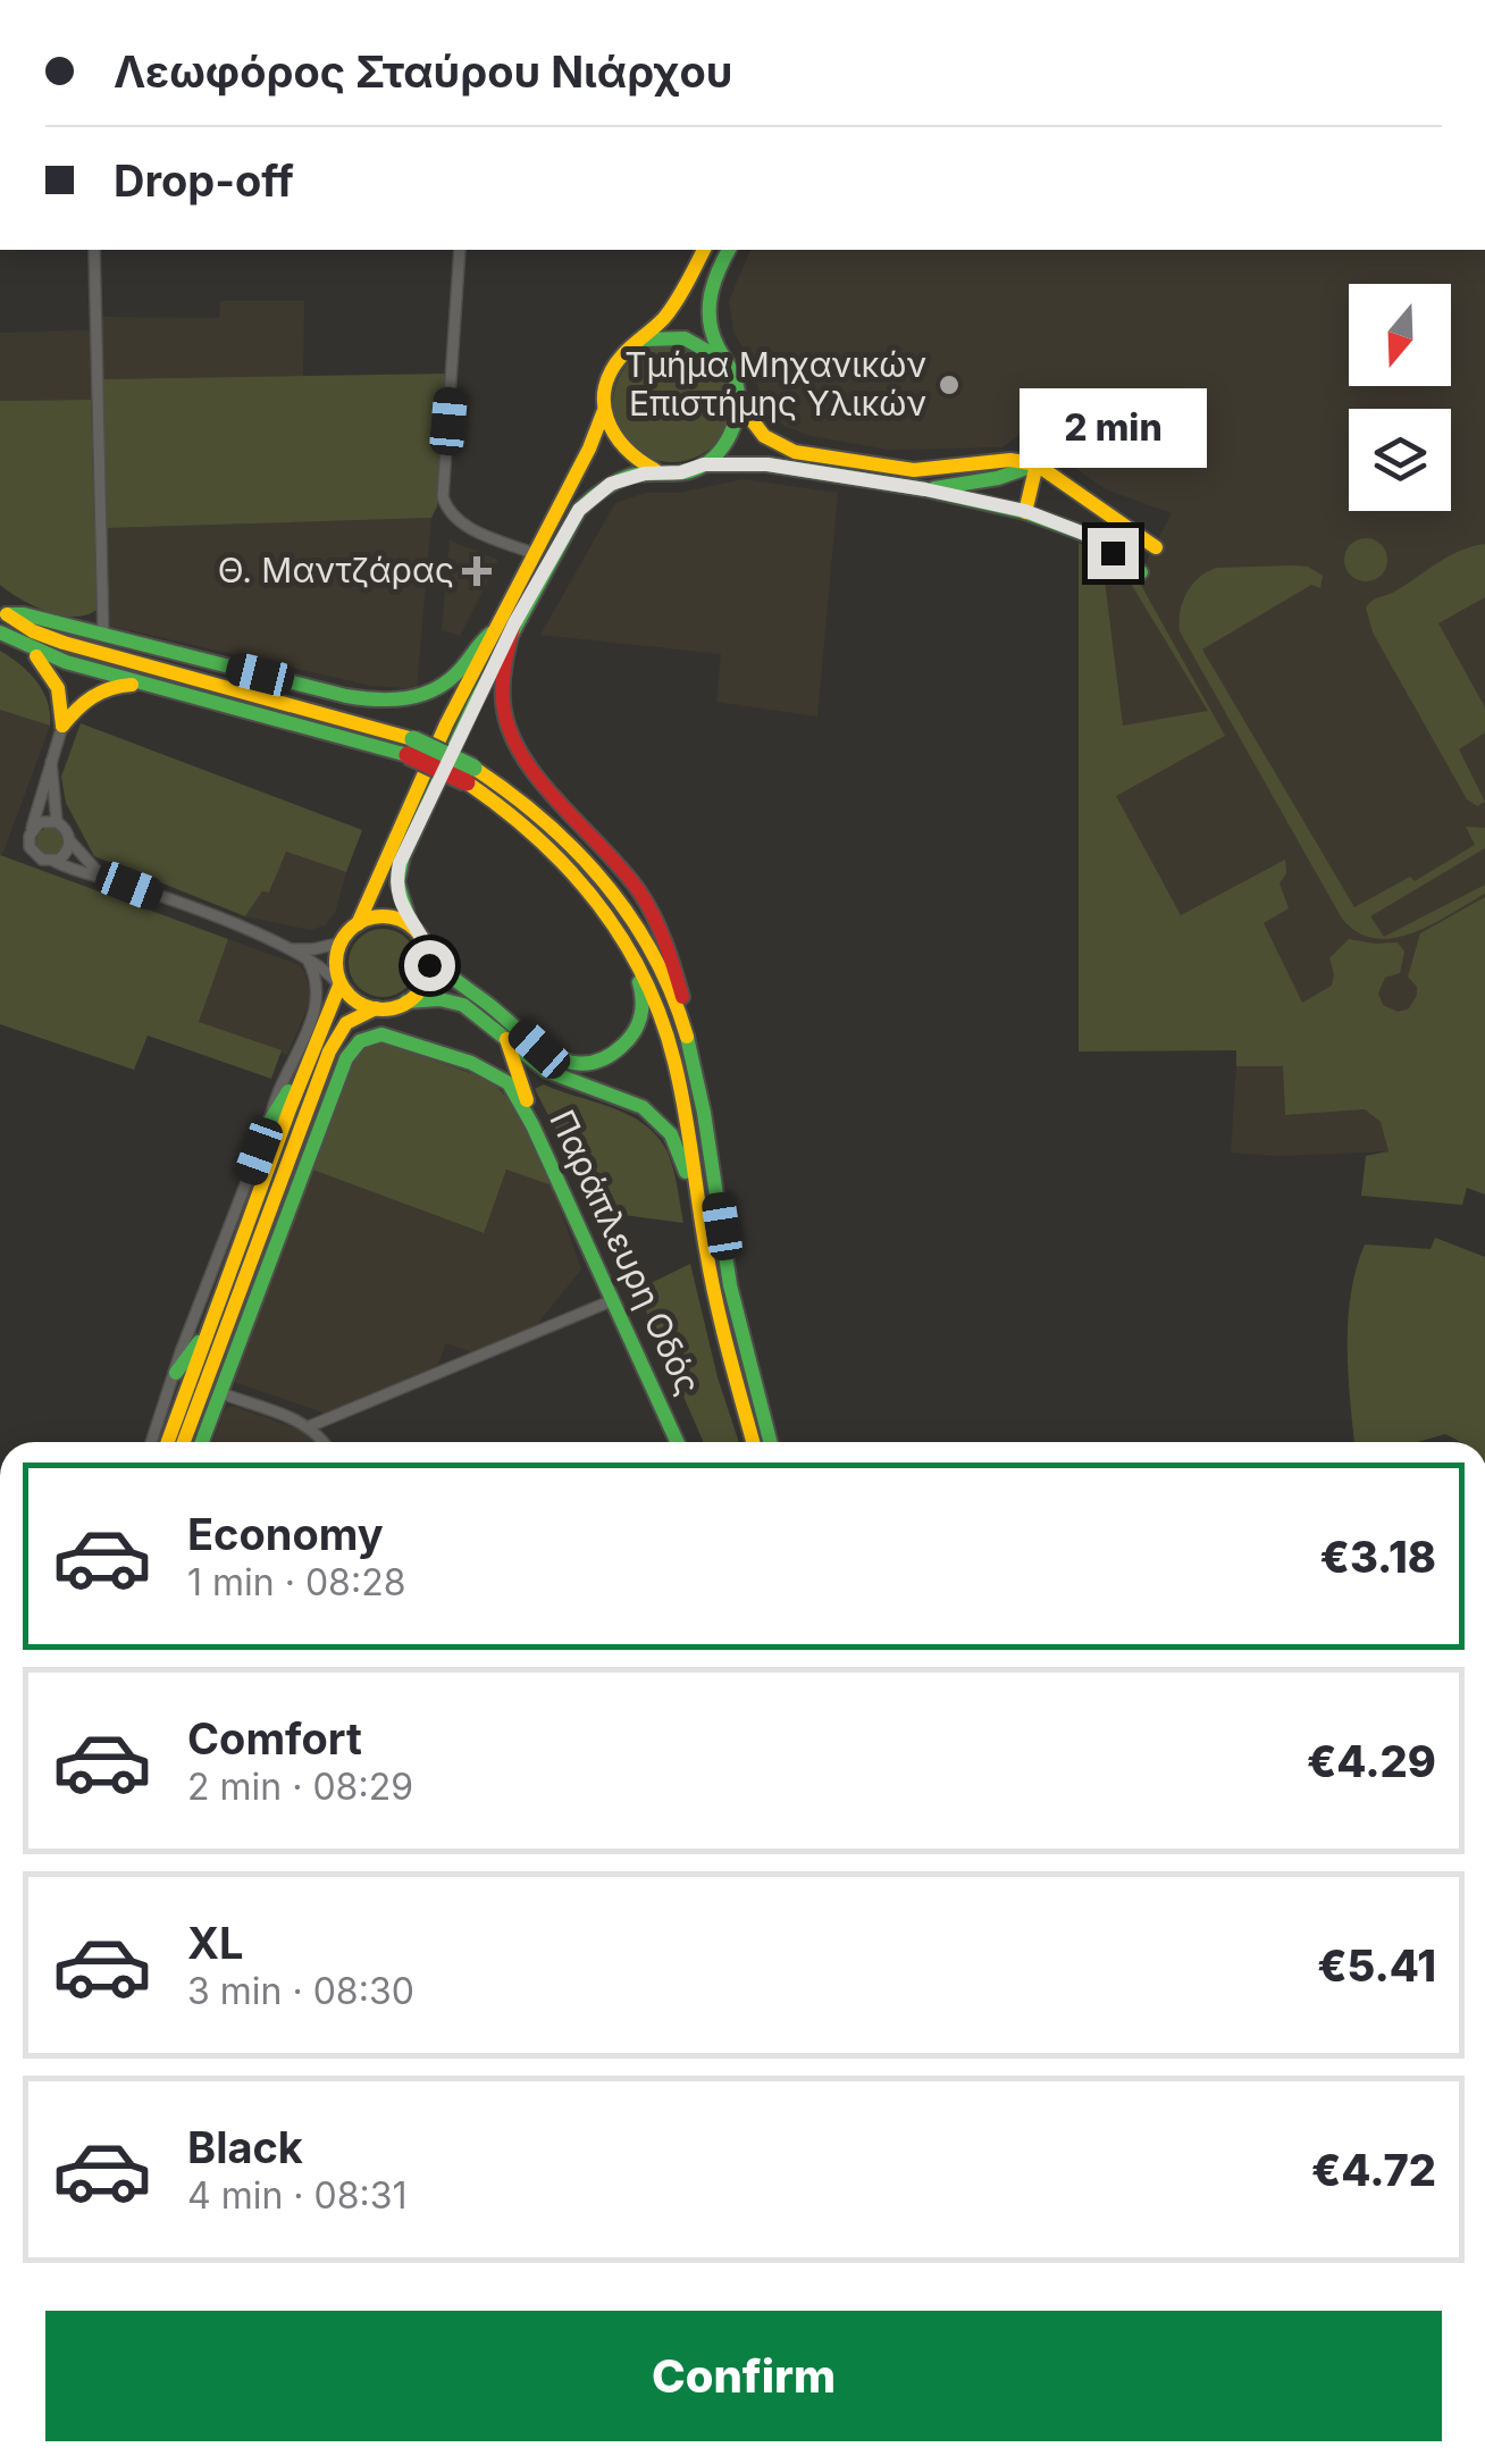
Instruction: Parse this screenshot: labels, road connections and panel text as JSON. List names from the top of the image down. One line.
{"streets":{"main road":["Παράπλευρη Οδός"]},"places":{"other":["Τμήμα Μηχανικών Επιστήμης Υλικών"],"health":["Θ. Μαντζάρας"]},"north":"bottom","page":{"banner":["Λεωφόρος Σταύρου Νιάρχου","Drop-off"],"bubble":"2 min","list":[{"name":"Economy","note":"1 min · 08:28","value":"€3.18"},{"name":"Comfort","note":"2 min · 08:29","value":"€4.29"},{"name":"XL","note":"3 min · 08:30","value":"€5.41"},{"name":"Black","note":"4 min · 08:31","value":"€4.72"}],"buttons":"Confirm"}}
